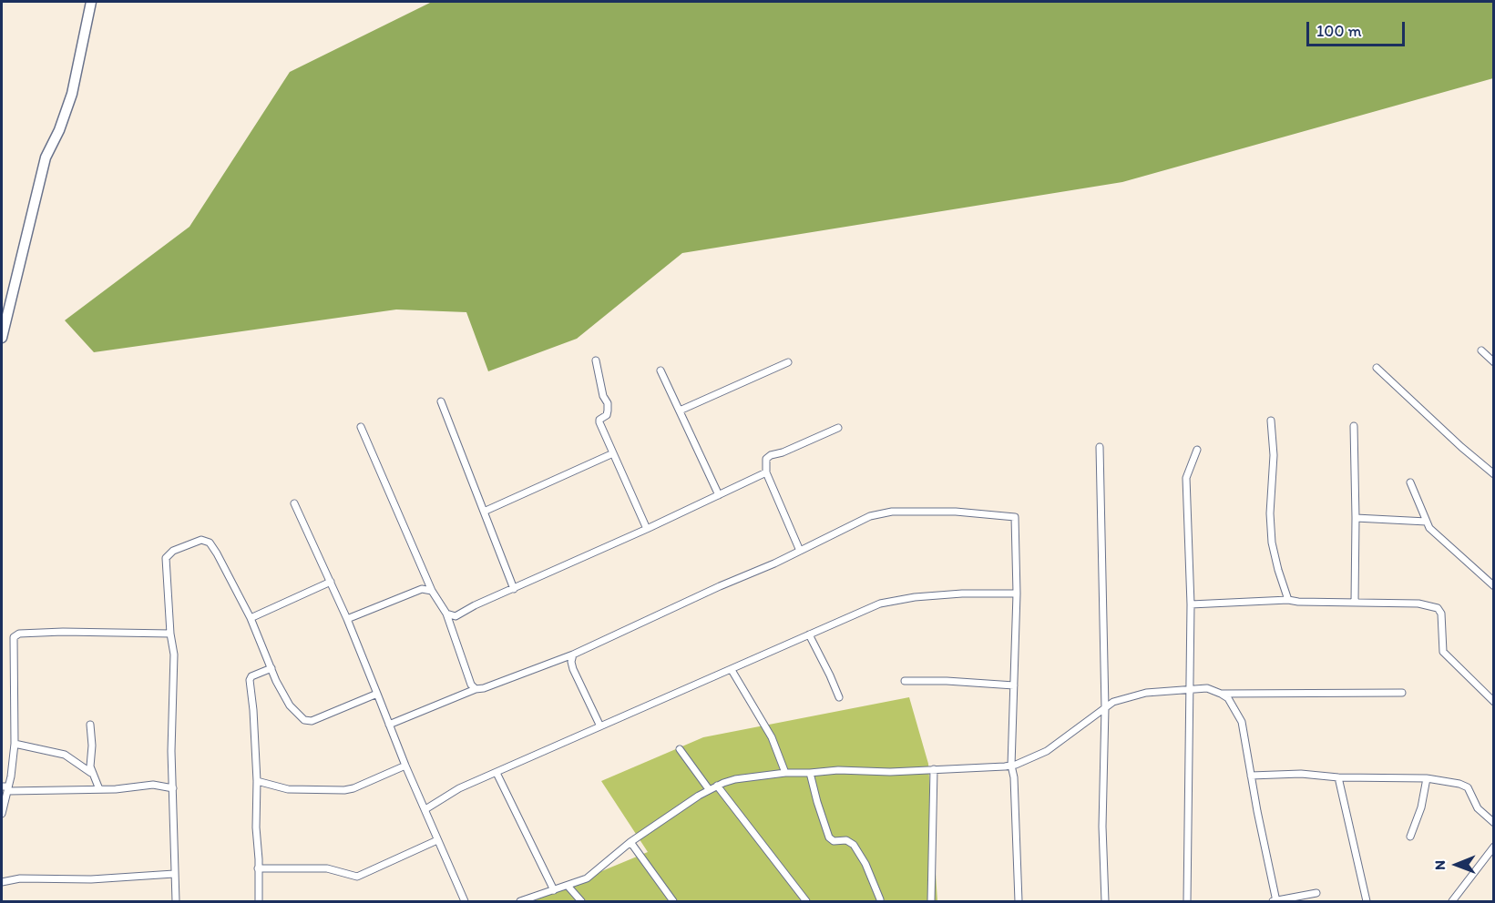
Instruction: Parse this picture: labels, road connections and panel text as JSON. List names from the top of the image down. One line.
{"scale_bar":"100 m","north":"left"}
